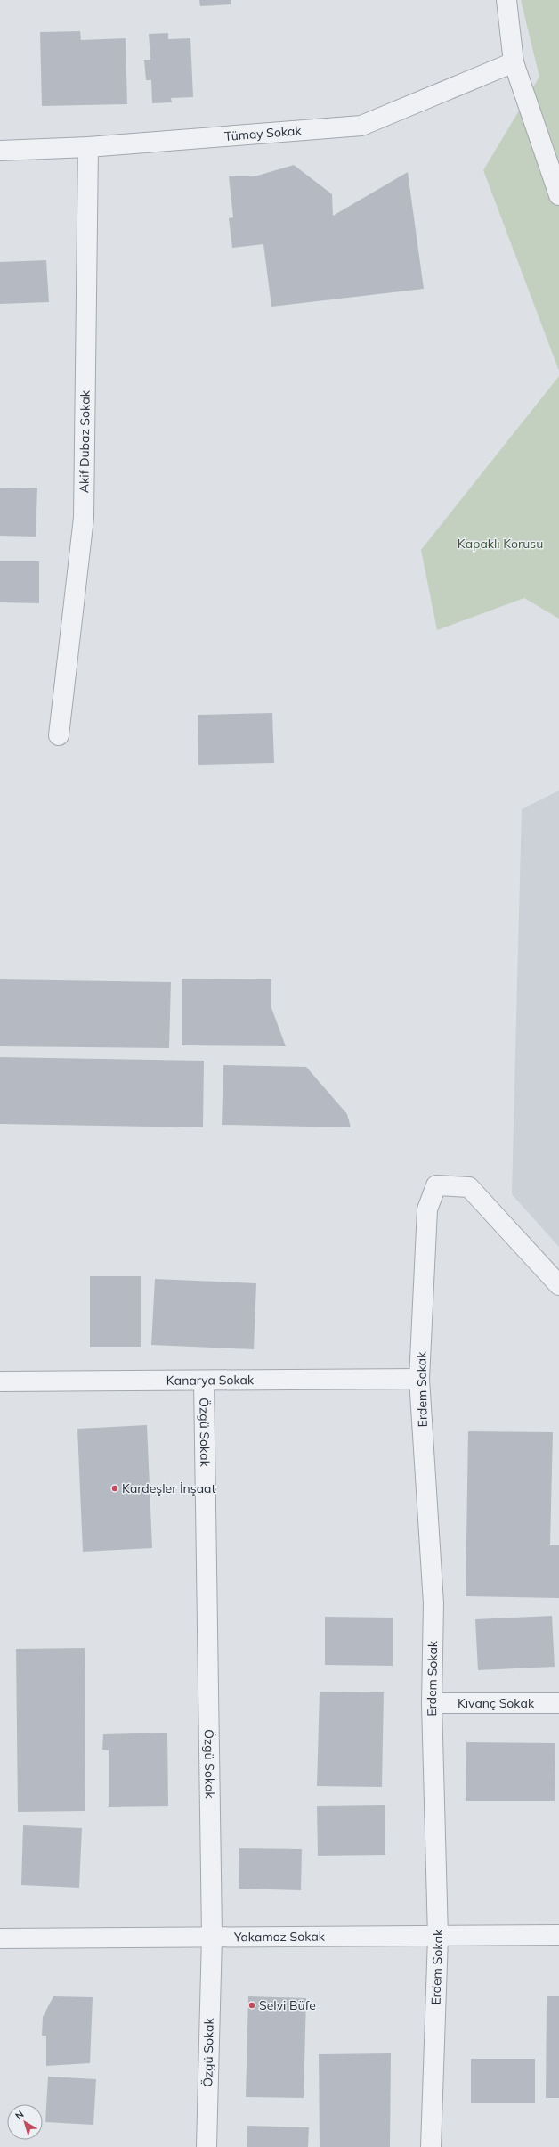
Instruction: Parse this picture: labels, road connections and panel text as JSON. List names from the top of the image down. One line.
{"streets":{"street":["Tümay Sokak","Akif Dubaz Sokak","Kanarya Sokak","Erdem Sokak","Özgü Sokak","Kıvanç Sokak","Yakamoz Sokak"]},"crossings":[["Tümay Sokak","Akif Dubaz Sokak"],["Kanarya Sokak","Erdem Sokak"],["Kanarya Sokak","Özgü Sokak"],["Erdem Sokak","Kıvanç Sokak"],["Erdem Sokak","Yakamoz Sokak"],["Özgü Sokak","Yakamoz Sokak"]],"parks":["Kapaklı Korusu"],"places":["Kardeşler İnşaat","Selvi Büfe"],"north":"top left"}
